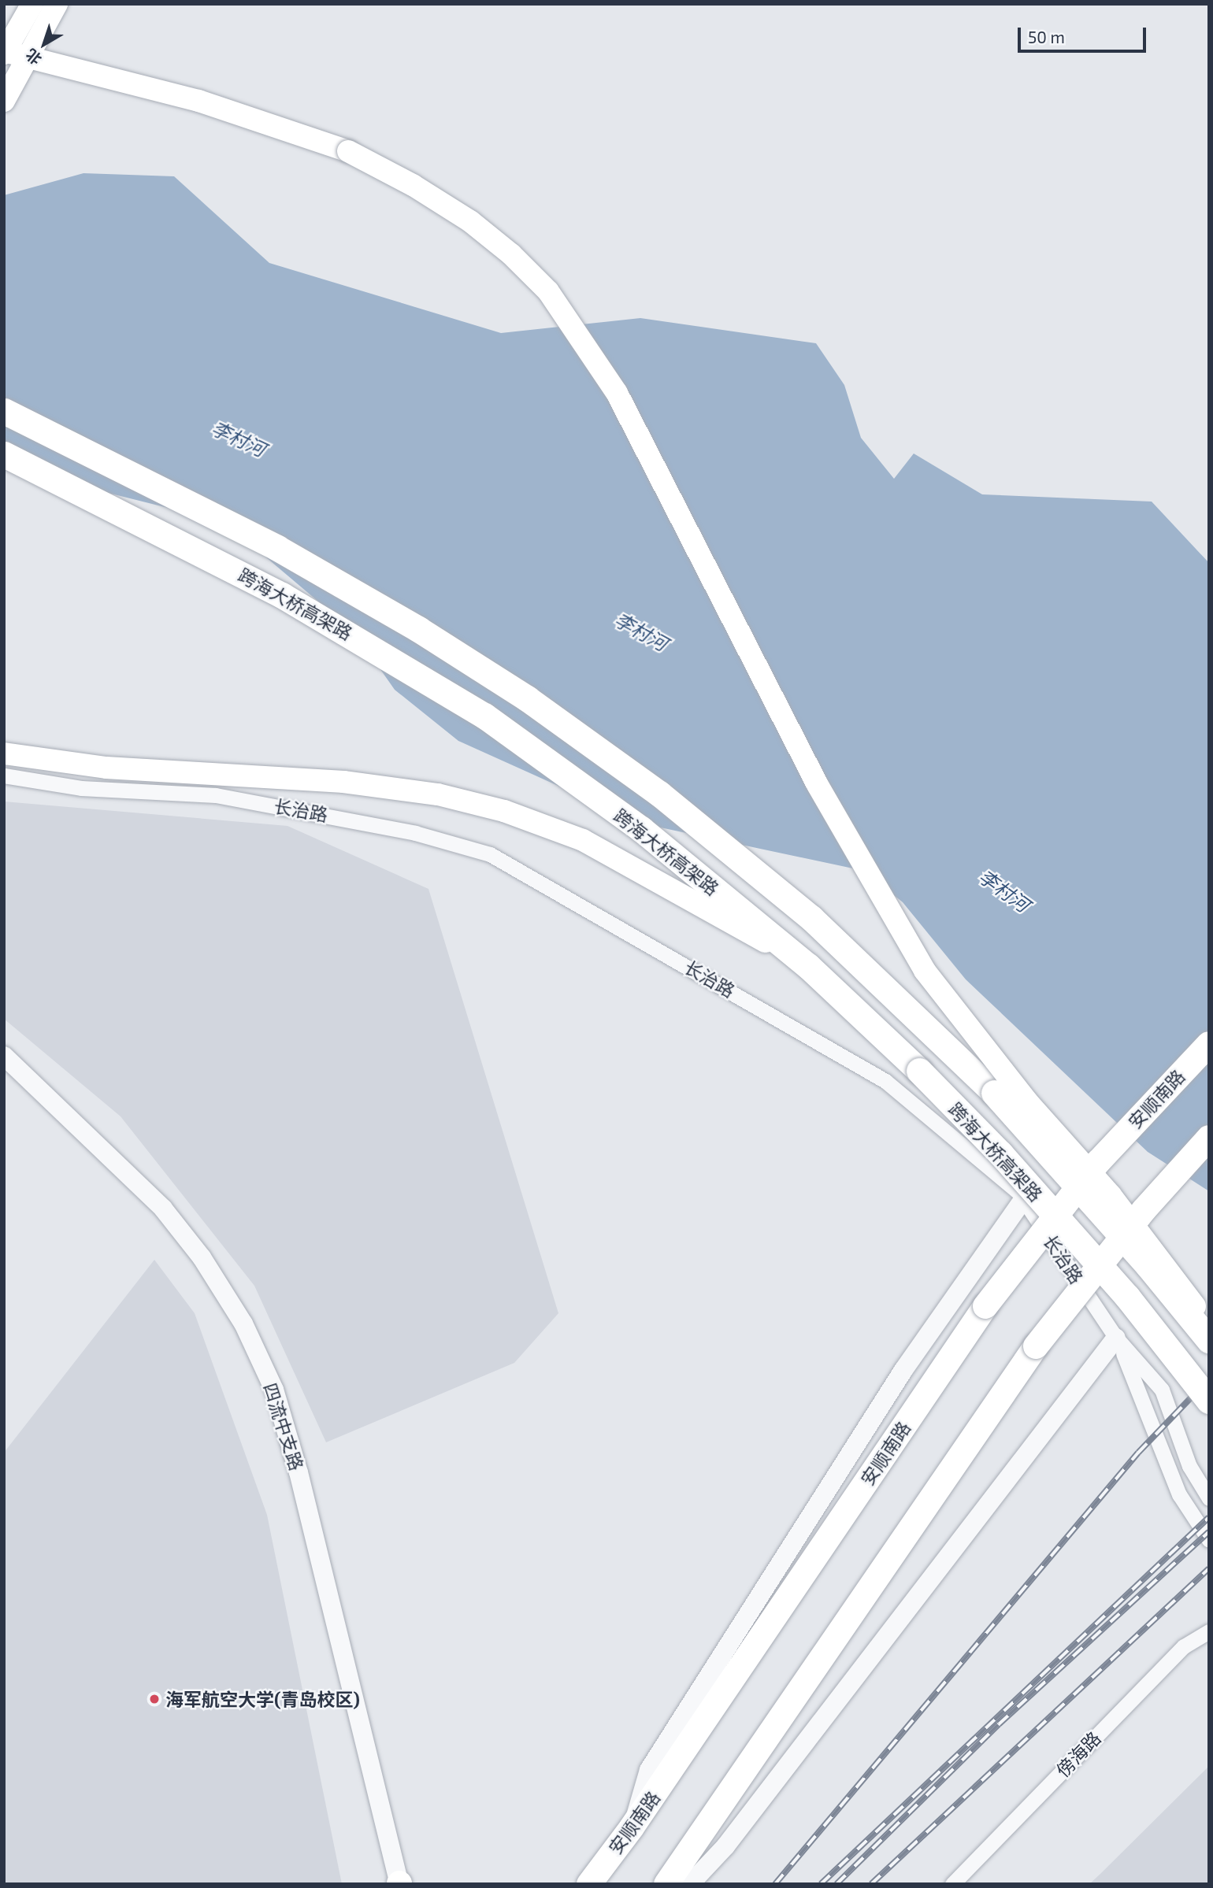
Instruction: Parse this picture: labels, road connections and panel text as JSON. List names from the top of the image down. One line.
{"streets":{"highway":["跨海大桥高架路"],"main road":["安顺南路"],"street":["长治路","四流中支路","傍海路"]},"water":["李村河"],"places":["海军航空大学(青岛校区)"],"scale_bar":"50 m","north":"bottom left"}
